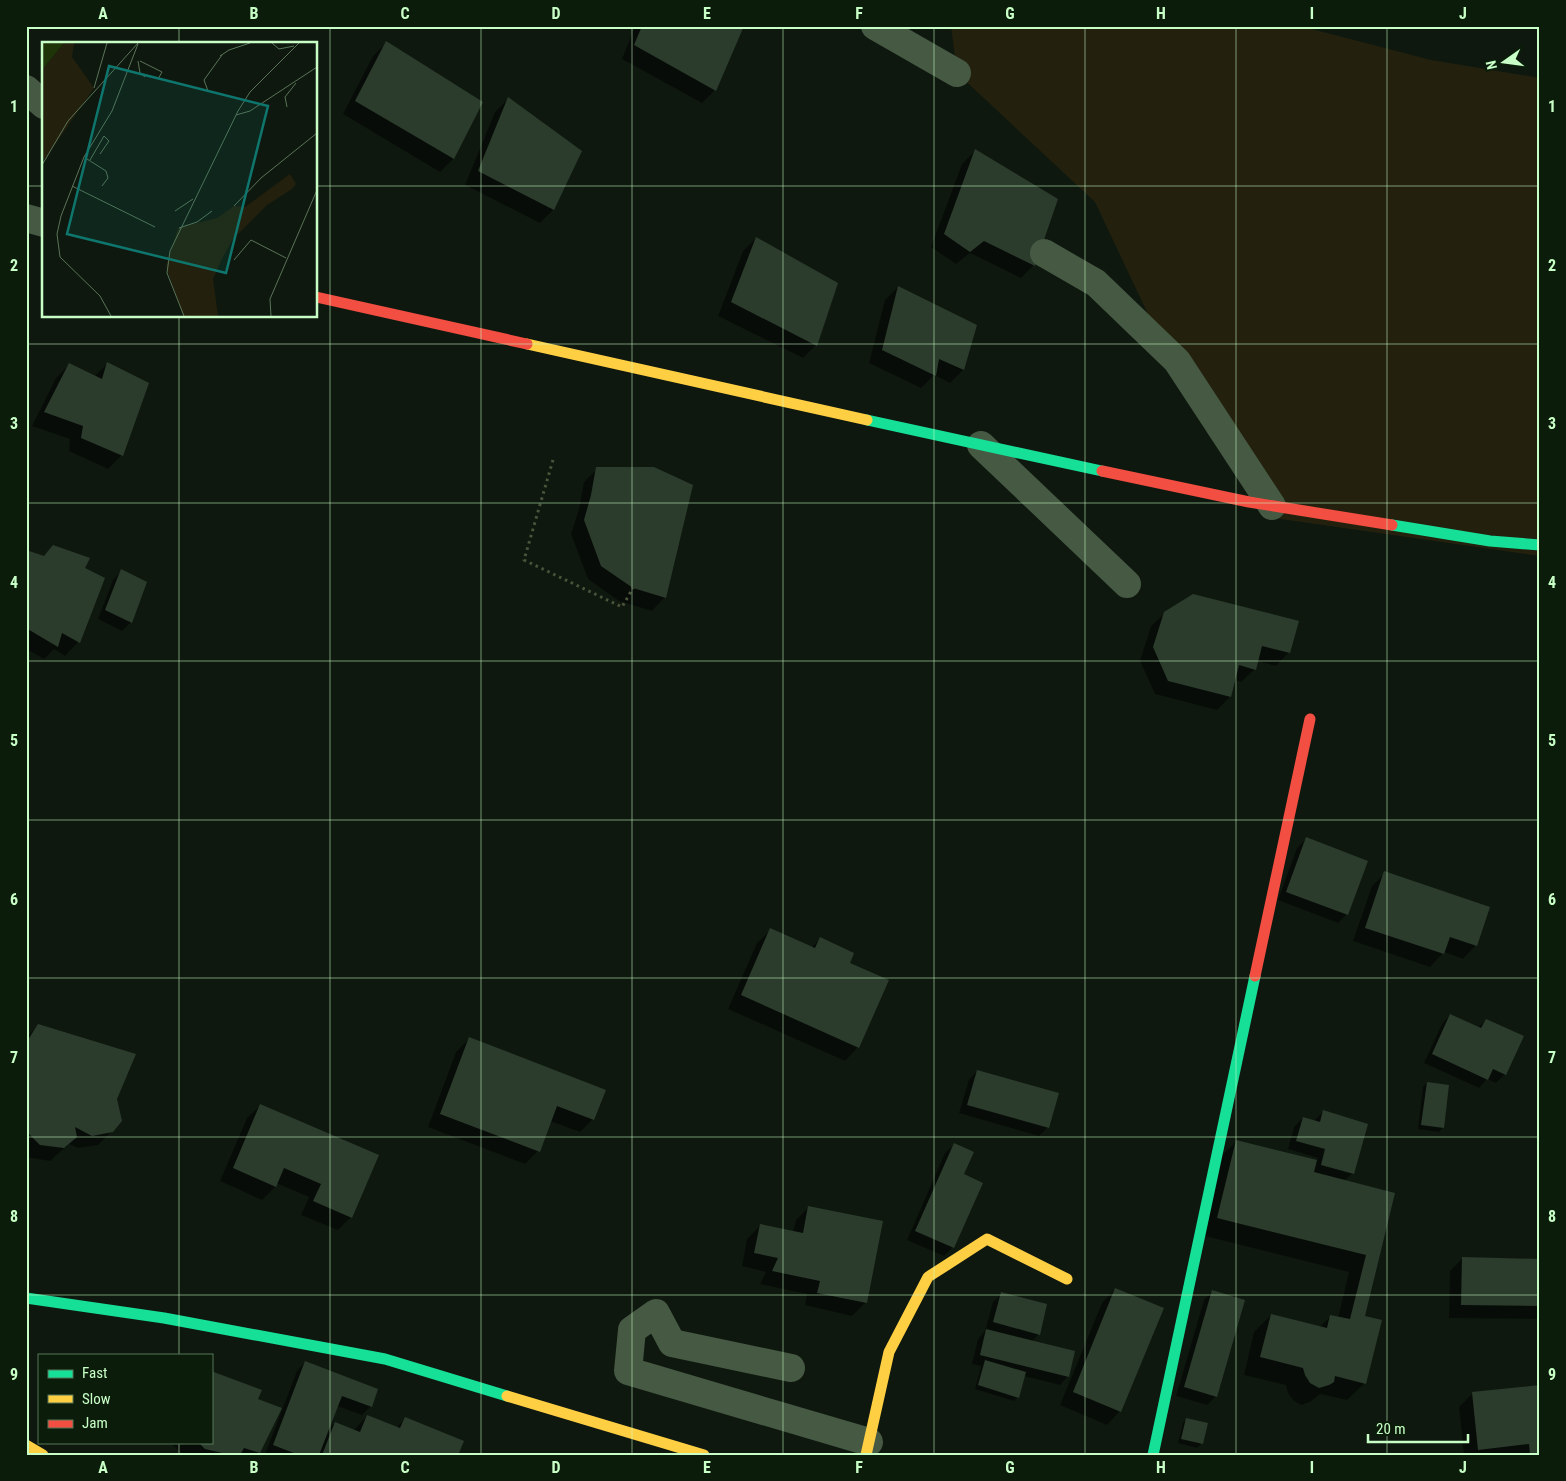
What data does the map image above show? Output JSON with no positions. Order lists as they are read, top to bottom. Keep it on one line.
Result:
{"legend":["Fast","Slow","Jam"],"scale_bar":"20 m","north":"left","grid":{"columns":["A","B","C","D","E","F","G","H","I","J"],"rows":["1","2","3","4","5","6","7","8","9"]}}
